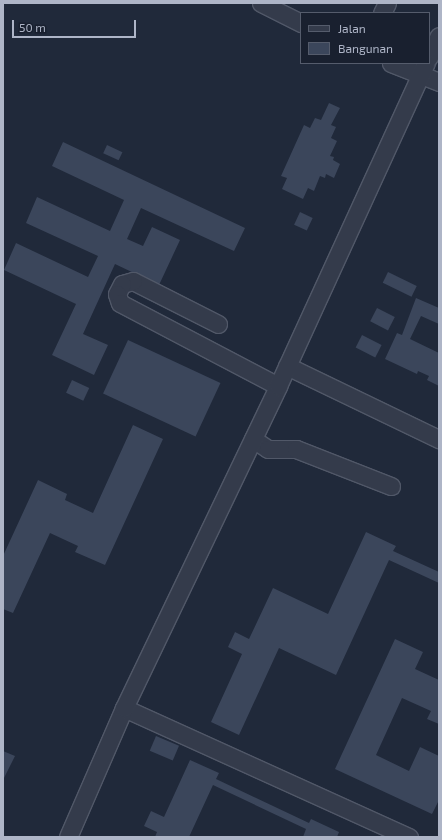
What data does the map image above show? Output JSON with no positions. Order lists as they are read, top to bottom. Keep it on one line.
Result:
{"legend":["Jalan","Bangunan"],"scale_bar":"50 m"}
